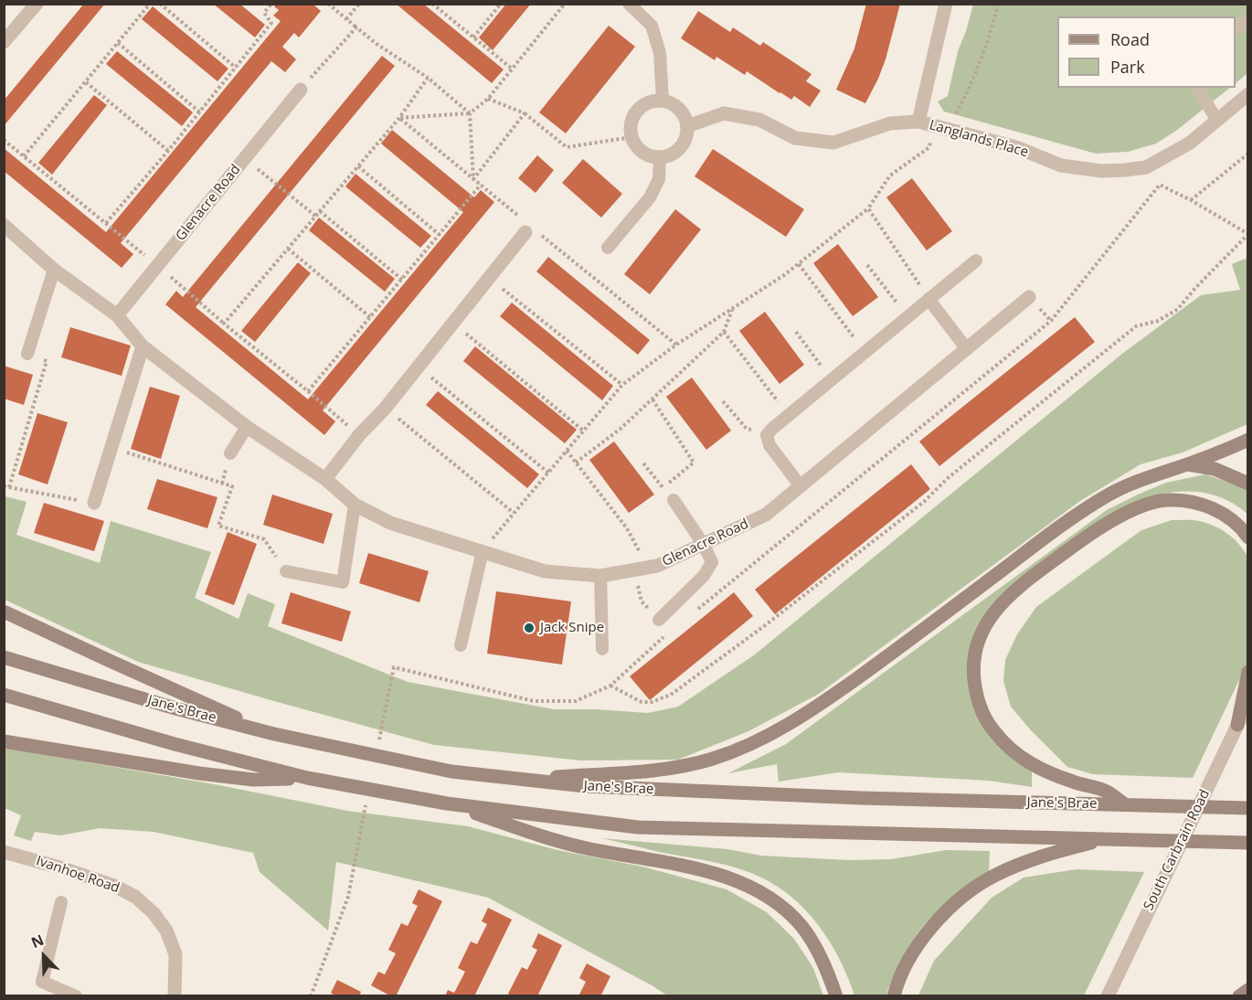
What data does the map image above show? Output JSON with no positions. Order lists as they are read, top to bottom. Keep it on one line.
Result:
{"streets":{"main road":["Jane's Brae"],"street":["Langlands Place","Glenacre Road","South Carbrain Road","Ivanhoe Road"]},"places":["Jack Snipe"],"legend":["Road","Park"],"north":"top left"}
